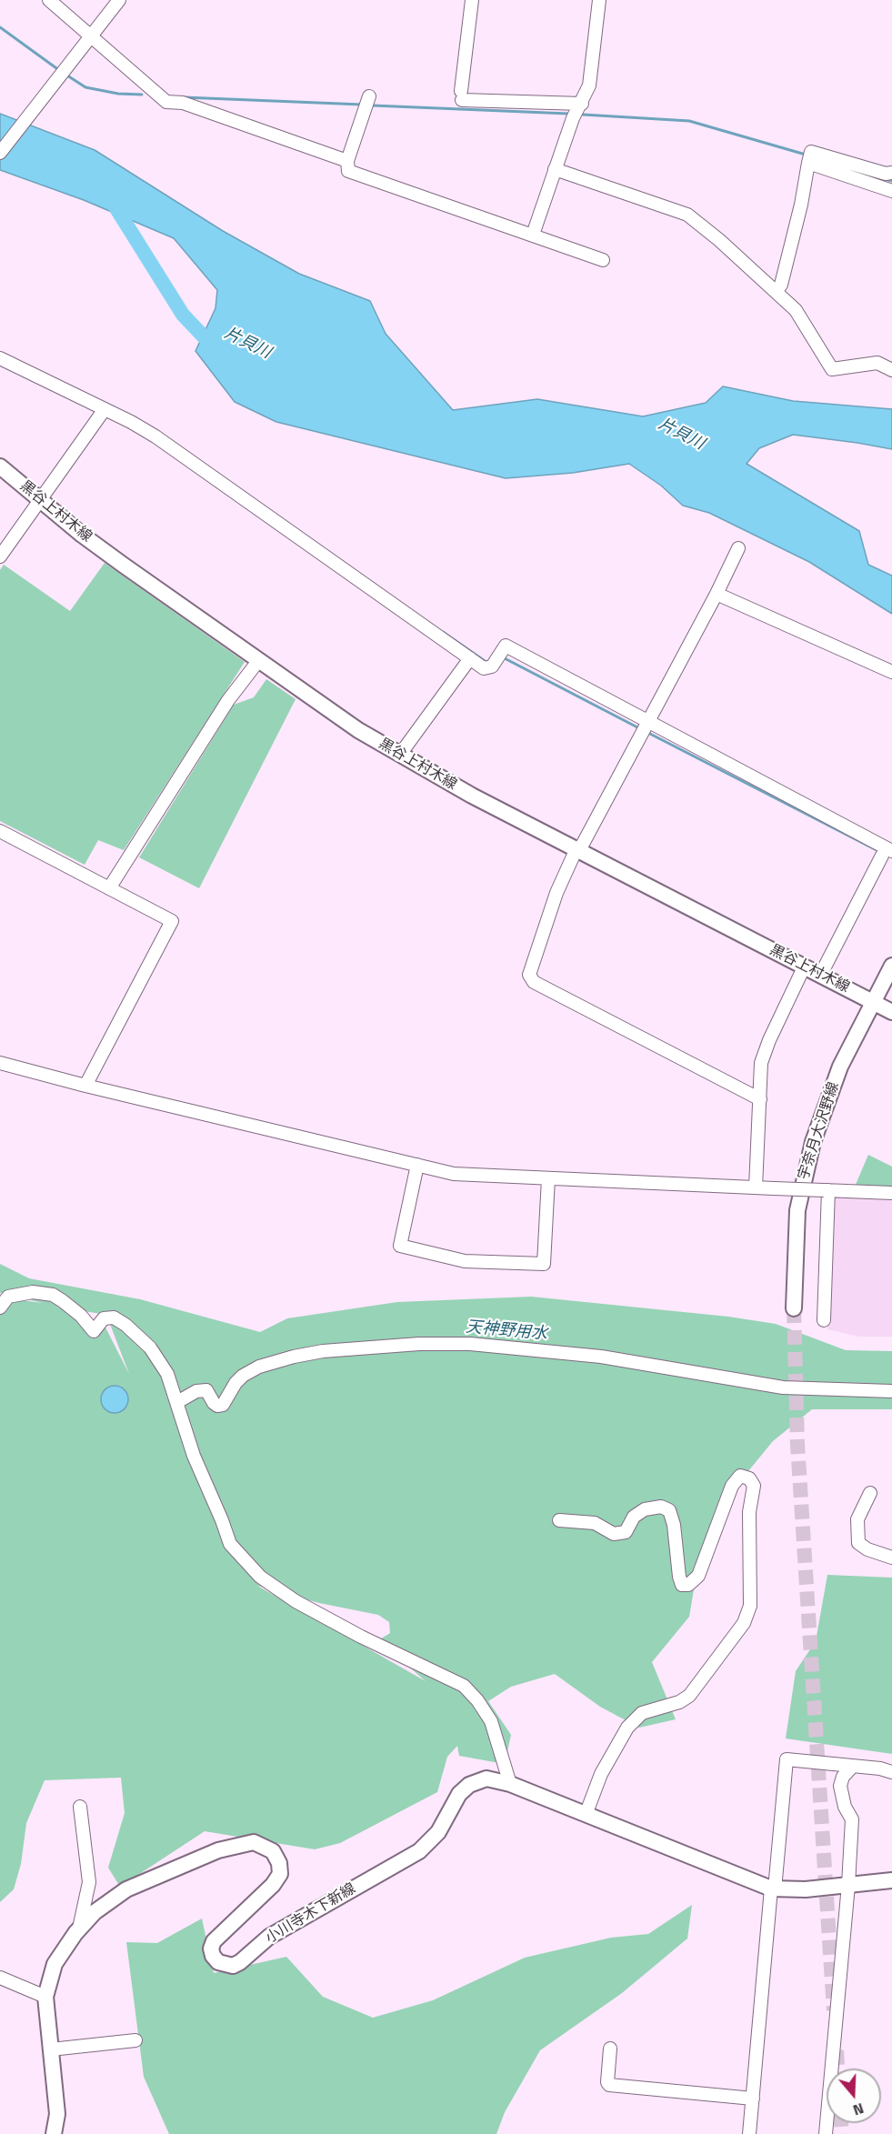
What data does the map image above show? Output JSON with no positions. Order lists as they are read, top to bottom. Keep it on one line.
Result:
{"streets":{"main road":["黒谷上村木線","宇奈月大沢野線","小川寺木下新線"]},"crossings":[["黒谷上村木線","宇奈月大沢野線"]],"water":["片貝川","天神野用水"],"north":"bottom"}
